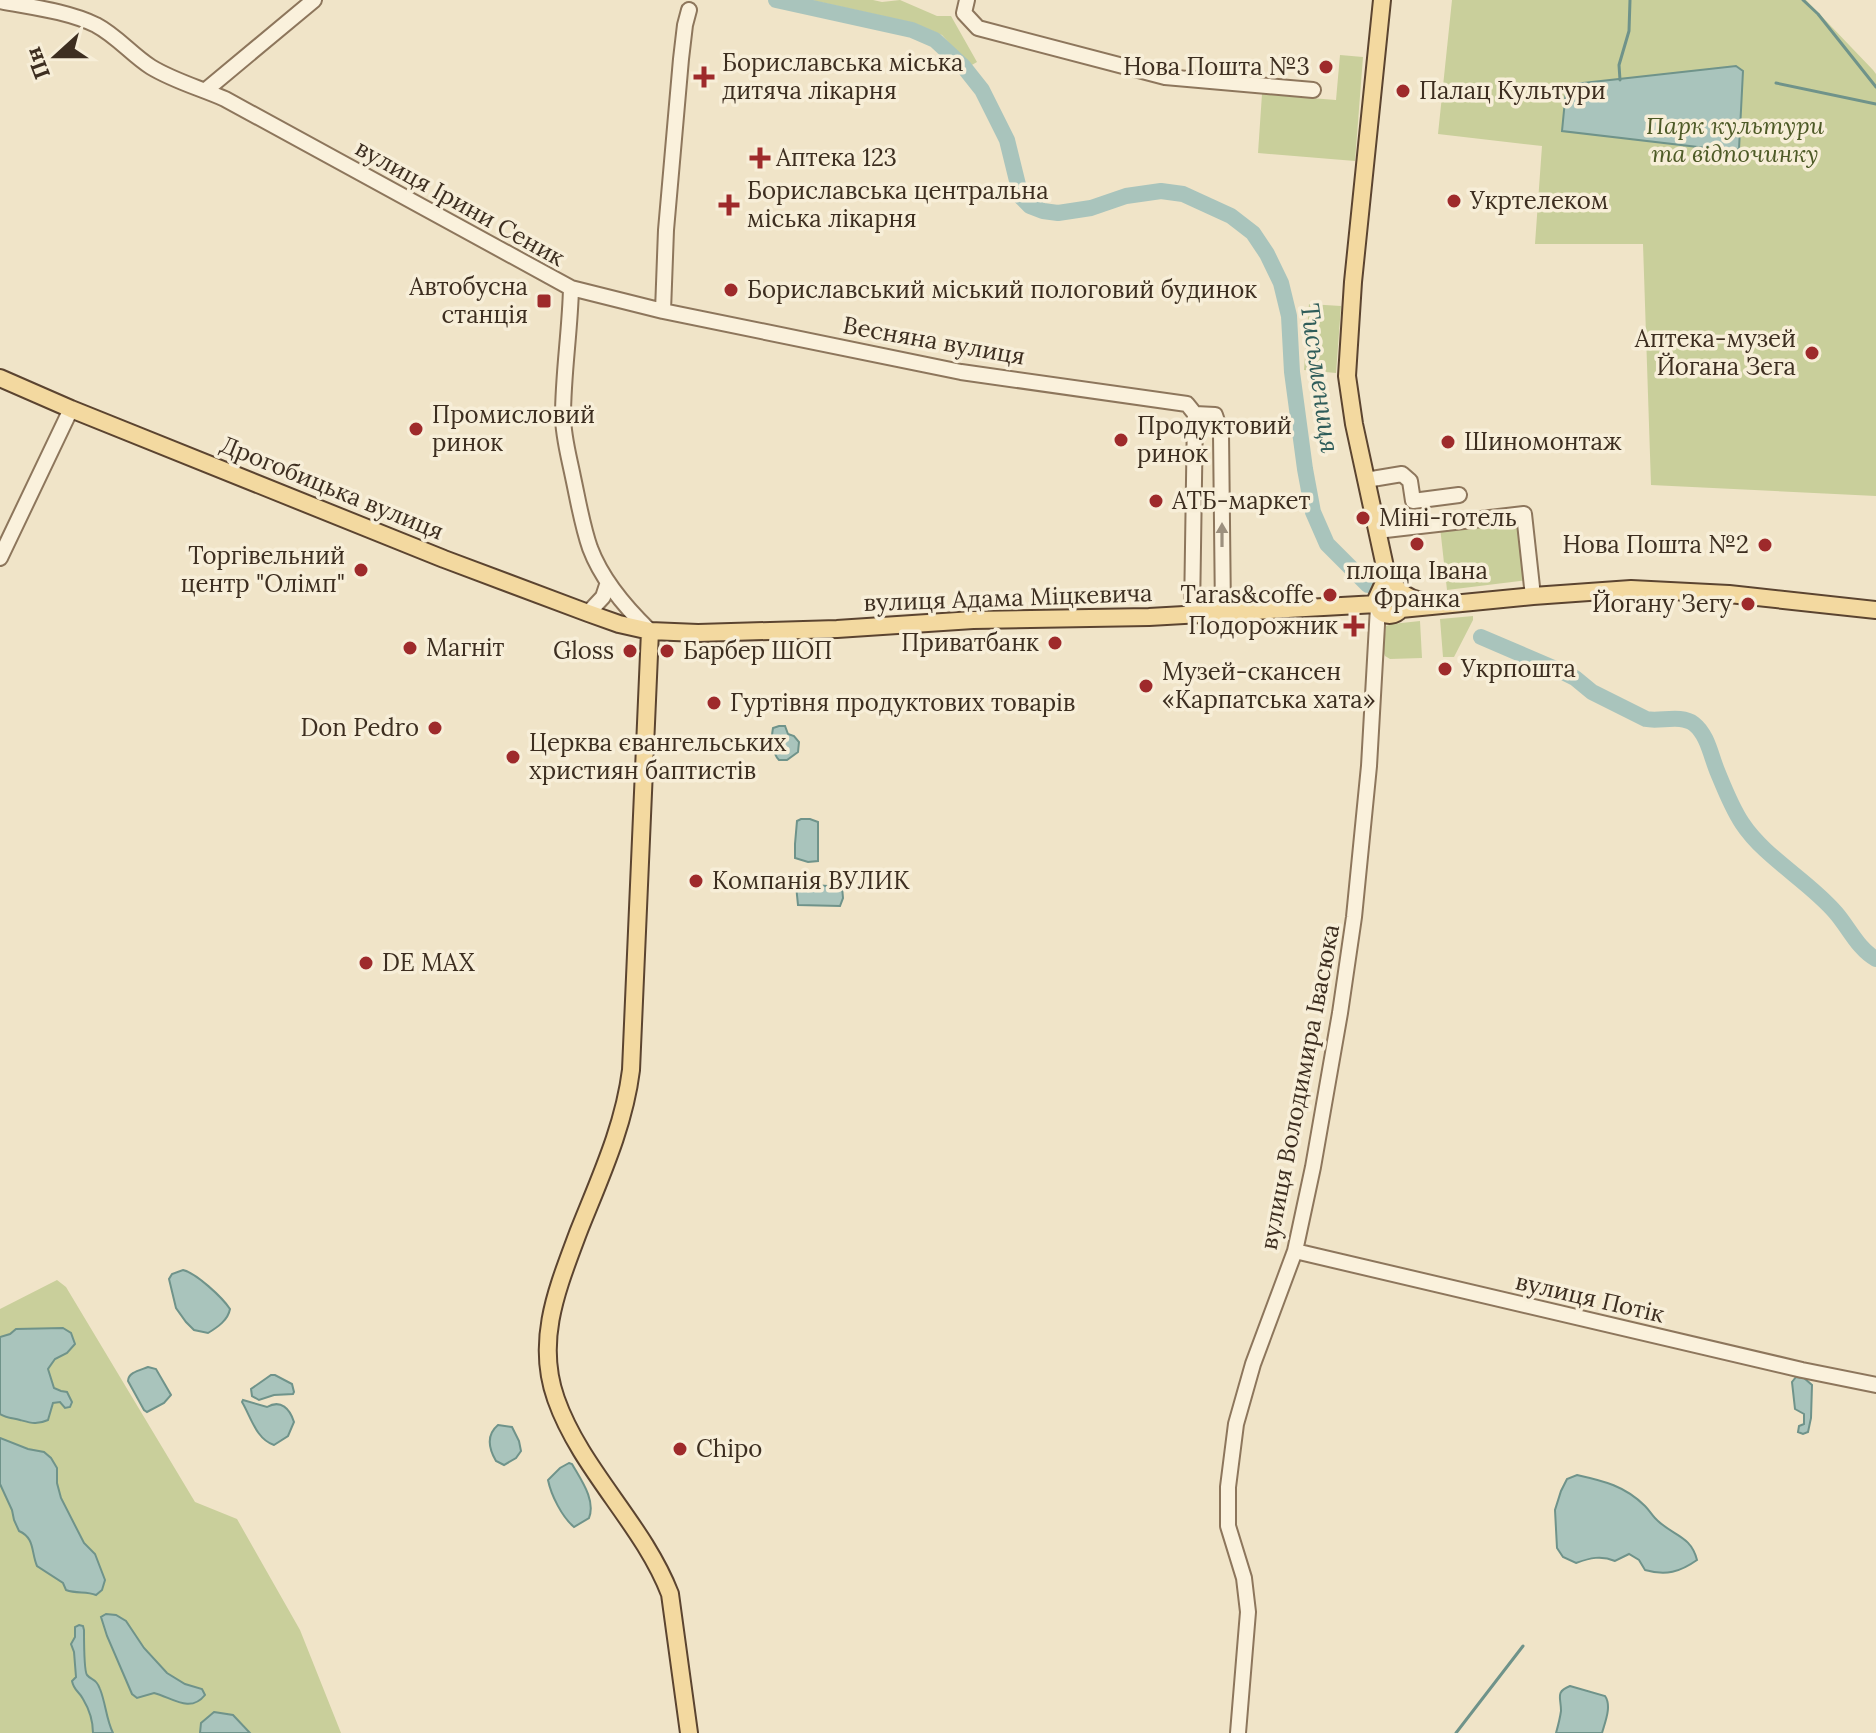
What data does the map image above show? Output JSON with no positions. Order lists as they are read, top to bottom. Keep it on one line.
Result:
{"streets":{"main road":["Дрогобицька вулиця","вулиця Адама Міцкевича"],"street":["вулиця Ірини Сеник","Весняна вулиця","вулиця Володимира Івасюка","вулиця Потік"]},"crossings":[["вулиця Ірини Сеник","Весняна вулиця"],["вулиця Ірини Сеник","Дрогобицька вулиця"],["вулиця Ірини Сеник","вулиця Адама Міцкевича"],["Весняна вулиця","вулиця Адама Міцкевича"],["Дрогобицька вулиця","вулиця Адама Міцкевича"],["вулиця Адама Міцкевича","вулиця Володимира Івасюка"],["вулиця Володимира Івасюка","вулиця Потік"]],"water":["Тисьмениця"],"parks":["Парк культури та відпочинку"],"places":{"other":["Нова Пошта №3","Палац Культури","Укртелеком","Бориславський міський пологовий будинок","Аптека-музей Йогана Зега","Промисловий ринок","Продуктовий ринок","Шиномонтаж","АТБ-маркет","Міні-готель","площа Івана Франка","Нова Пошта №2","Торгівельний центр \"Олімп\"","Taras&coffe","Йогану Зегу","Приватбанк","Магніт","Gloss","Барбер ШОП","Укрпошта","Музей-скансен «Карпатська хата»","Гуртівня продуктових товарів","Don Pedro","Церква євангельських християн баптистів","Компанія ВУЛИК","DE MAX","Chipo"],"health":["Бориславська міська дитяча лікарня","Аптека 123","Бориславська центральна міська лікарня","Подорожник"],"transit":["Автобусна станція"]},"north":"left"}
